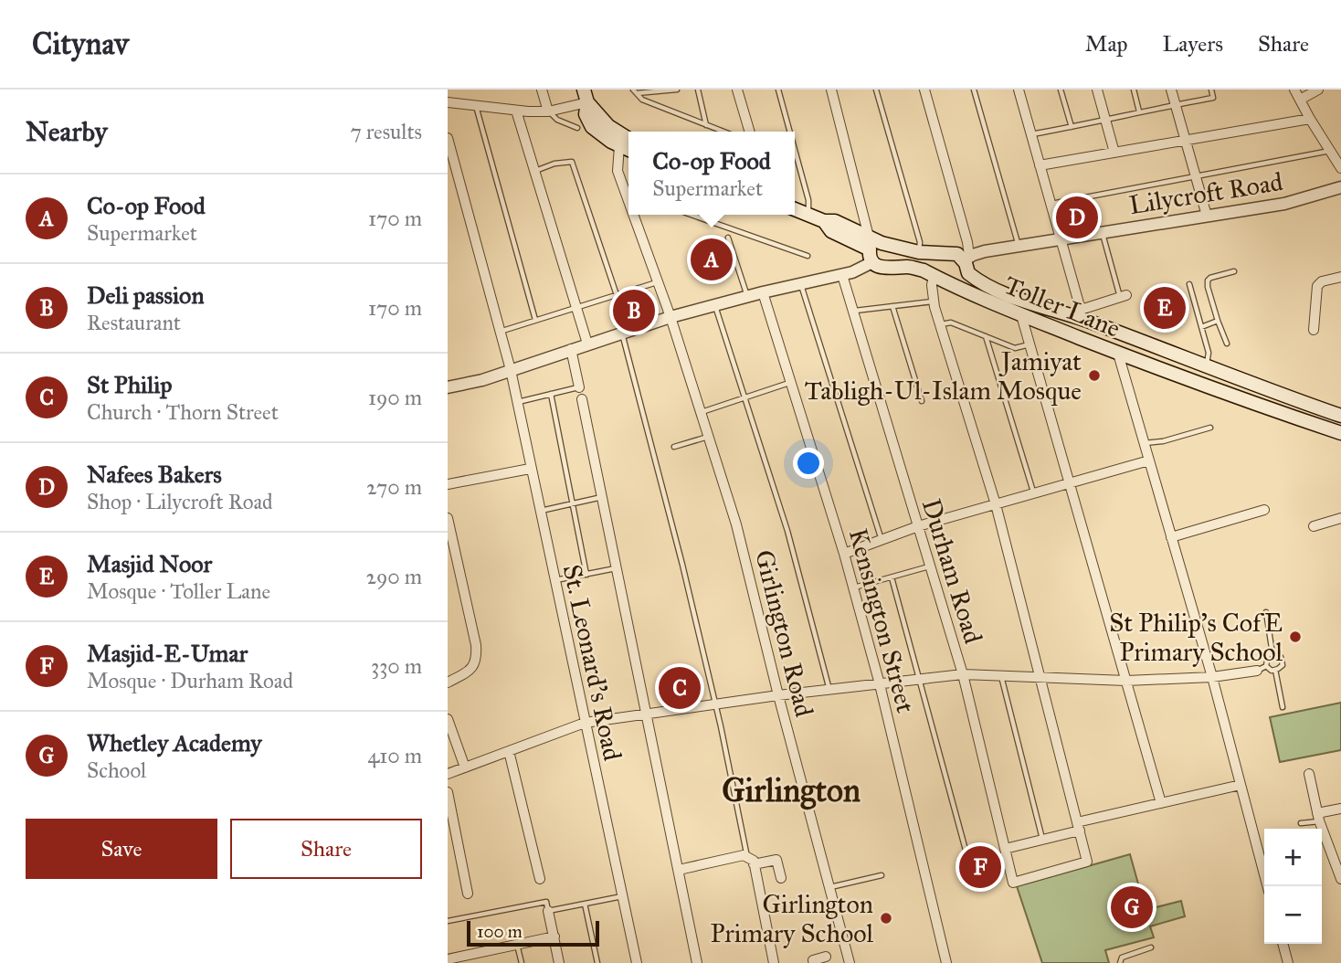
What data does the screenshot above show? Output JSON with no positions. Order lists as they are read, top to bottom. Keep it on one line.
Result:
{"streets":{"main road":["Toller Lane"],"street":["Lilycroft Road","Durham Road","Kensington Street","Girlington Road","St. Leonard's Road"]},"crossings":[["Lilycroft Road","Toller Lane"]],"districts":["Girlington"],"places":["Jamiyat Tabligh-Ul-Islam Mosque","St Philip's CofE Primary School","Girlington Primary School"],"scale_bar":"100 m","page":{"header":"Citynav","nav":["Map","Layers","Share"],"heading":["Nearby","7 results"],"popup":["Co-op Food","Supermarket"],"list":[{"mark":"A","name":"Co-op Food","note":"Supermarket","value":"170 m"},{"mark":"B","name":"Deli passion","note":"Restaurant","value":"170 m"},{"mark":"C","name":"St Philip","note":"Church · Thorn Street","value":"190 m"},{"mark":"D","name":"Nafees Bakers","note":"Shop · Lilycroft Road","value":"270 m"},{"mark":"E","name":"Masjid Noor","note":"Mosque · Toller Lane","value":"290 m"},{"mark":"F","name":"Masjid-E-Umar","note":"Mosque · Durham Road","value":"330 m"},{"mark":"G","name":"Whetley Academy","note":"School","value":"410 m"}],"pins":["D","A","E","B","C","F","G"],"buttons":["Save","Share"],"map_buttons":["+","−"],"scale":"100 m"}}
